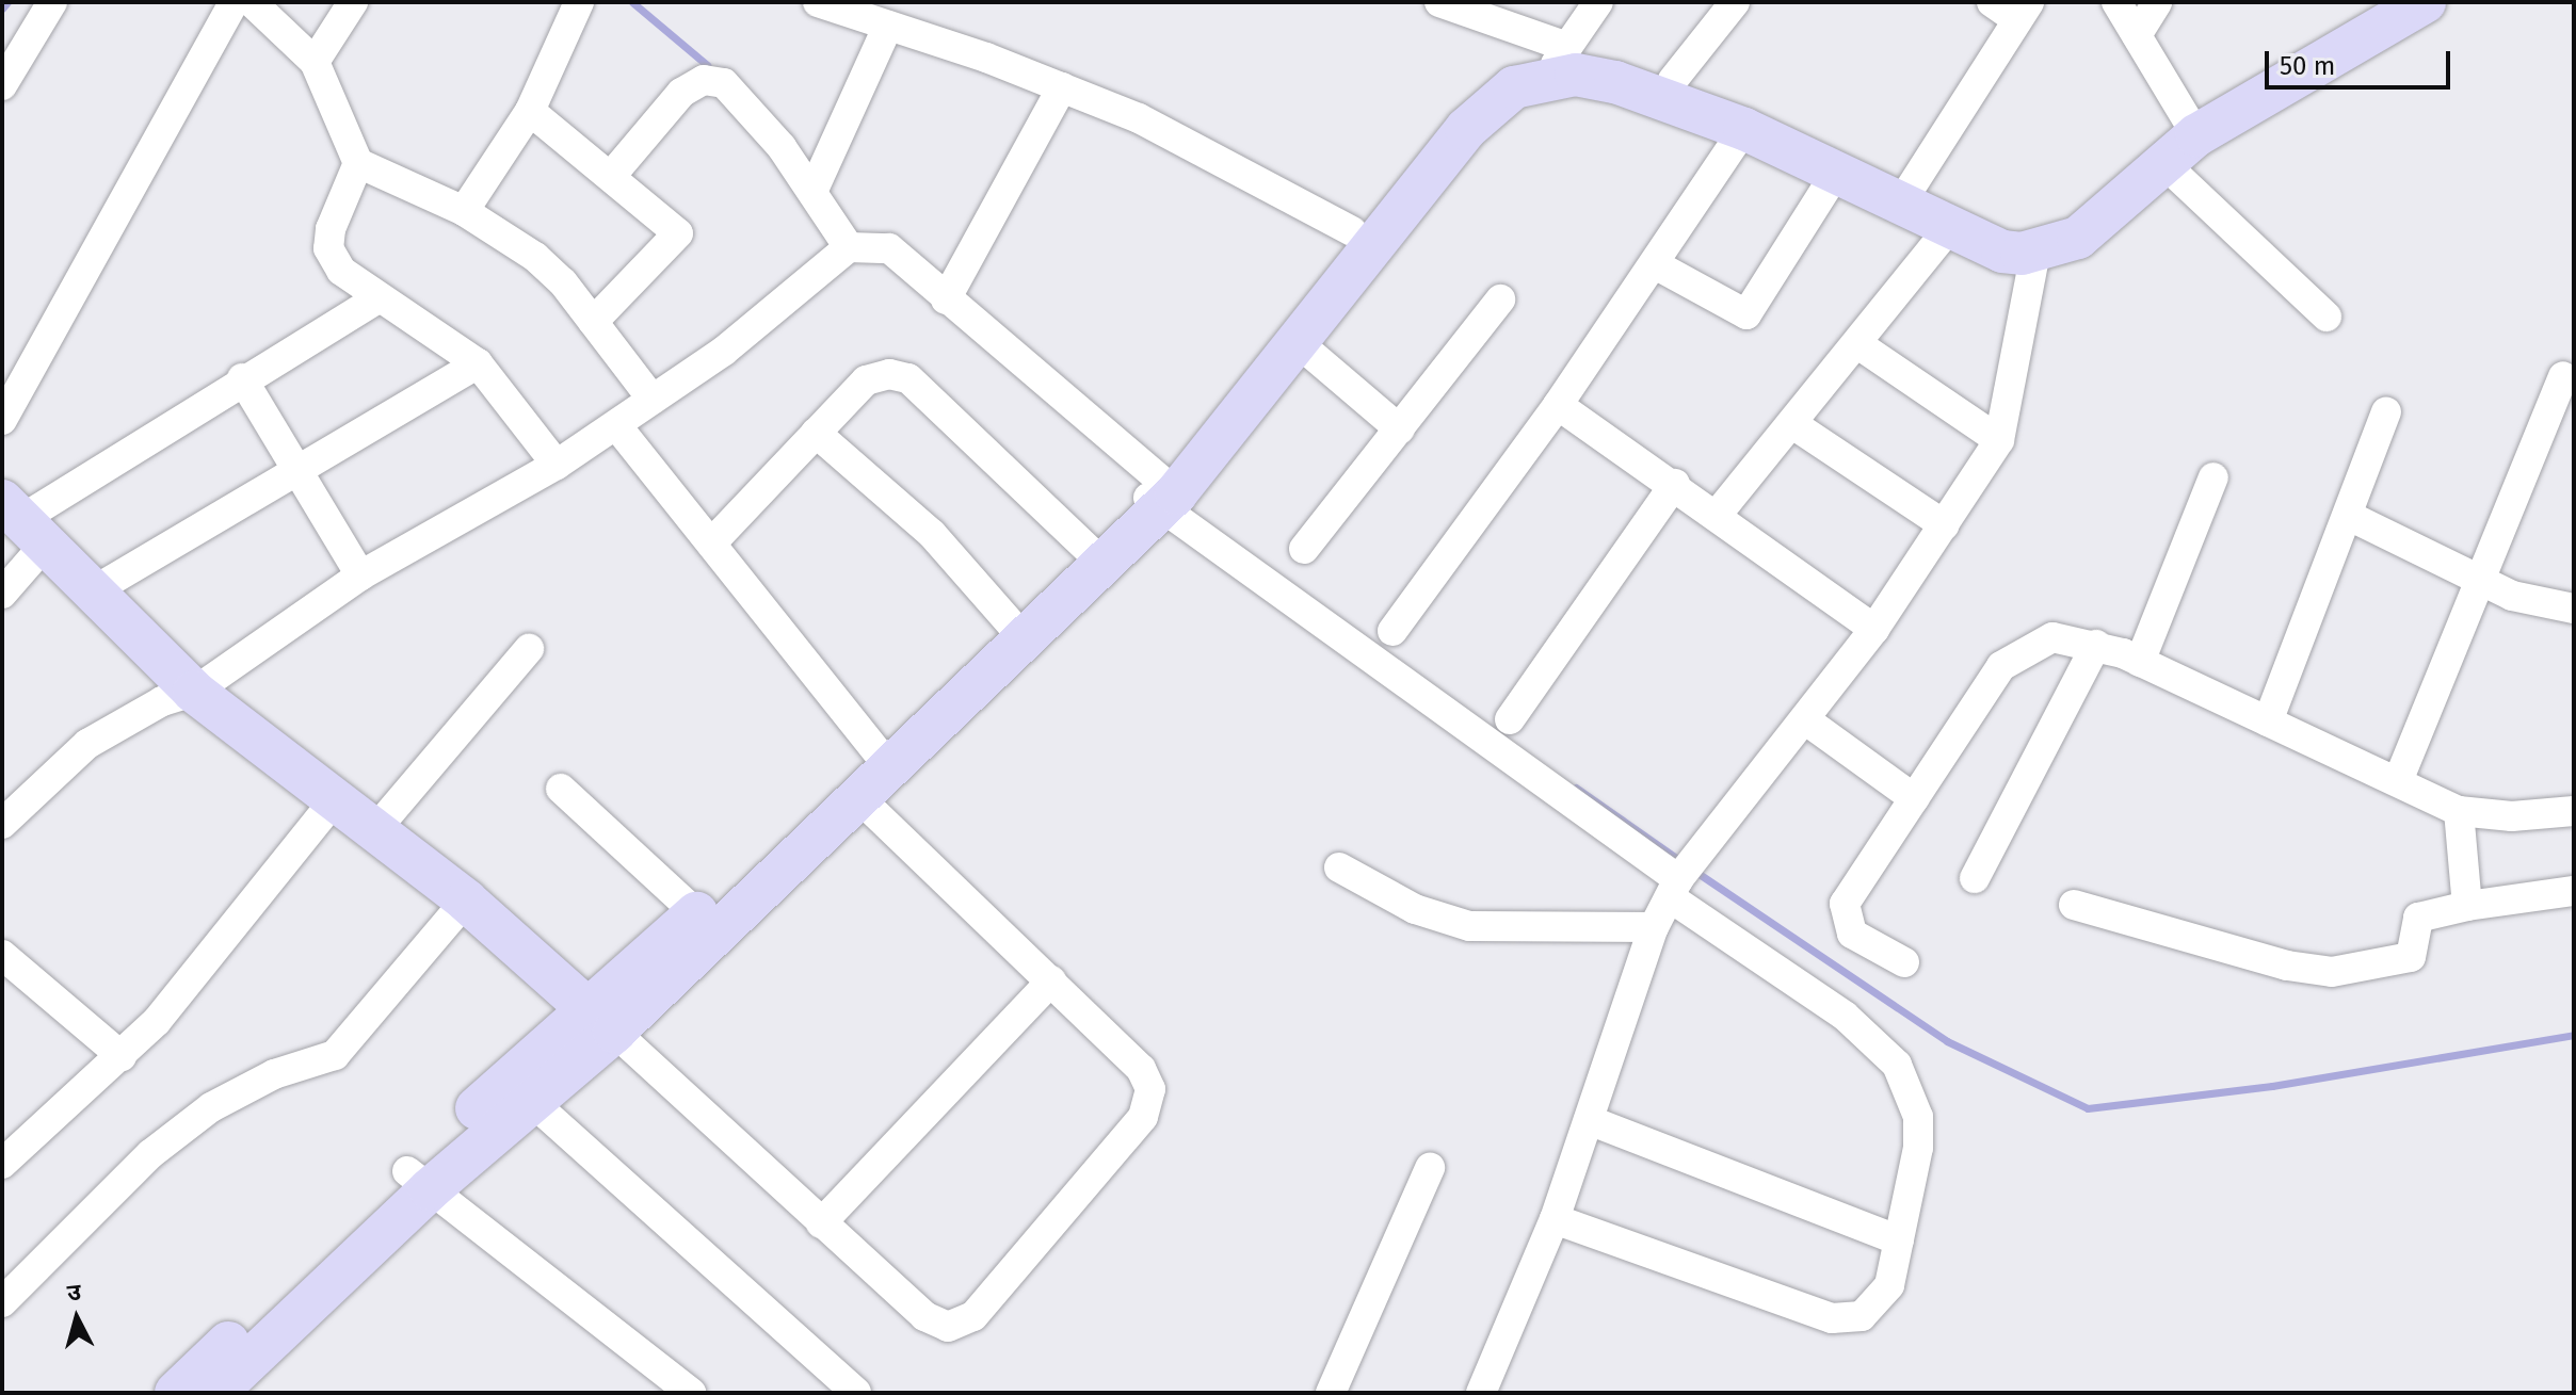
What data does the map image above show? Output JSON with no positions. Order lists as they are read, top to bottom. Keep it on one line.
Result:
{"scale_bar":"50 m","north":"top"}
